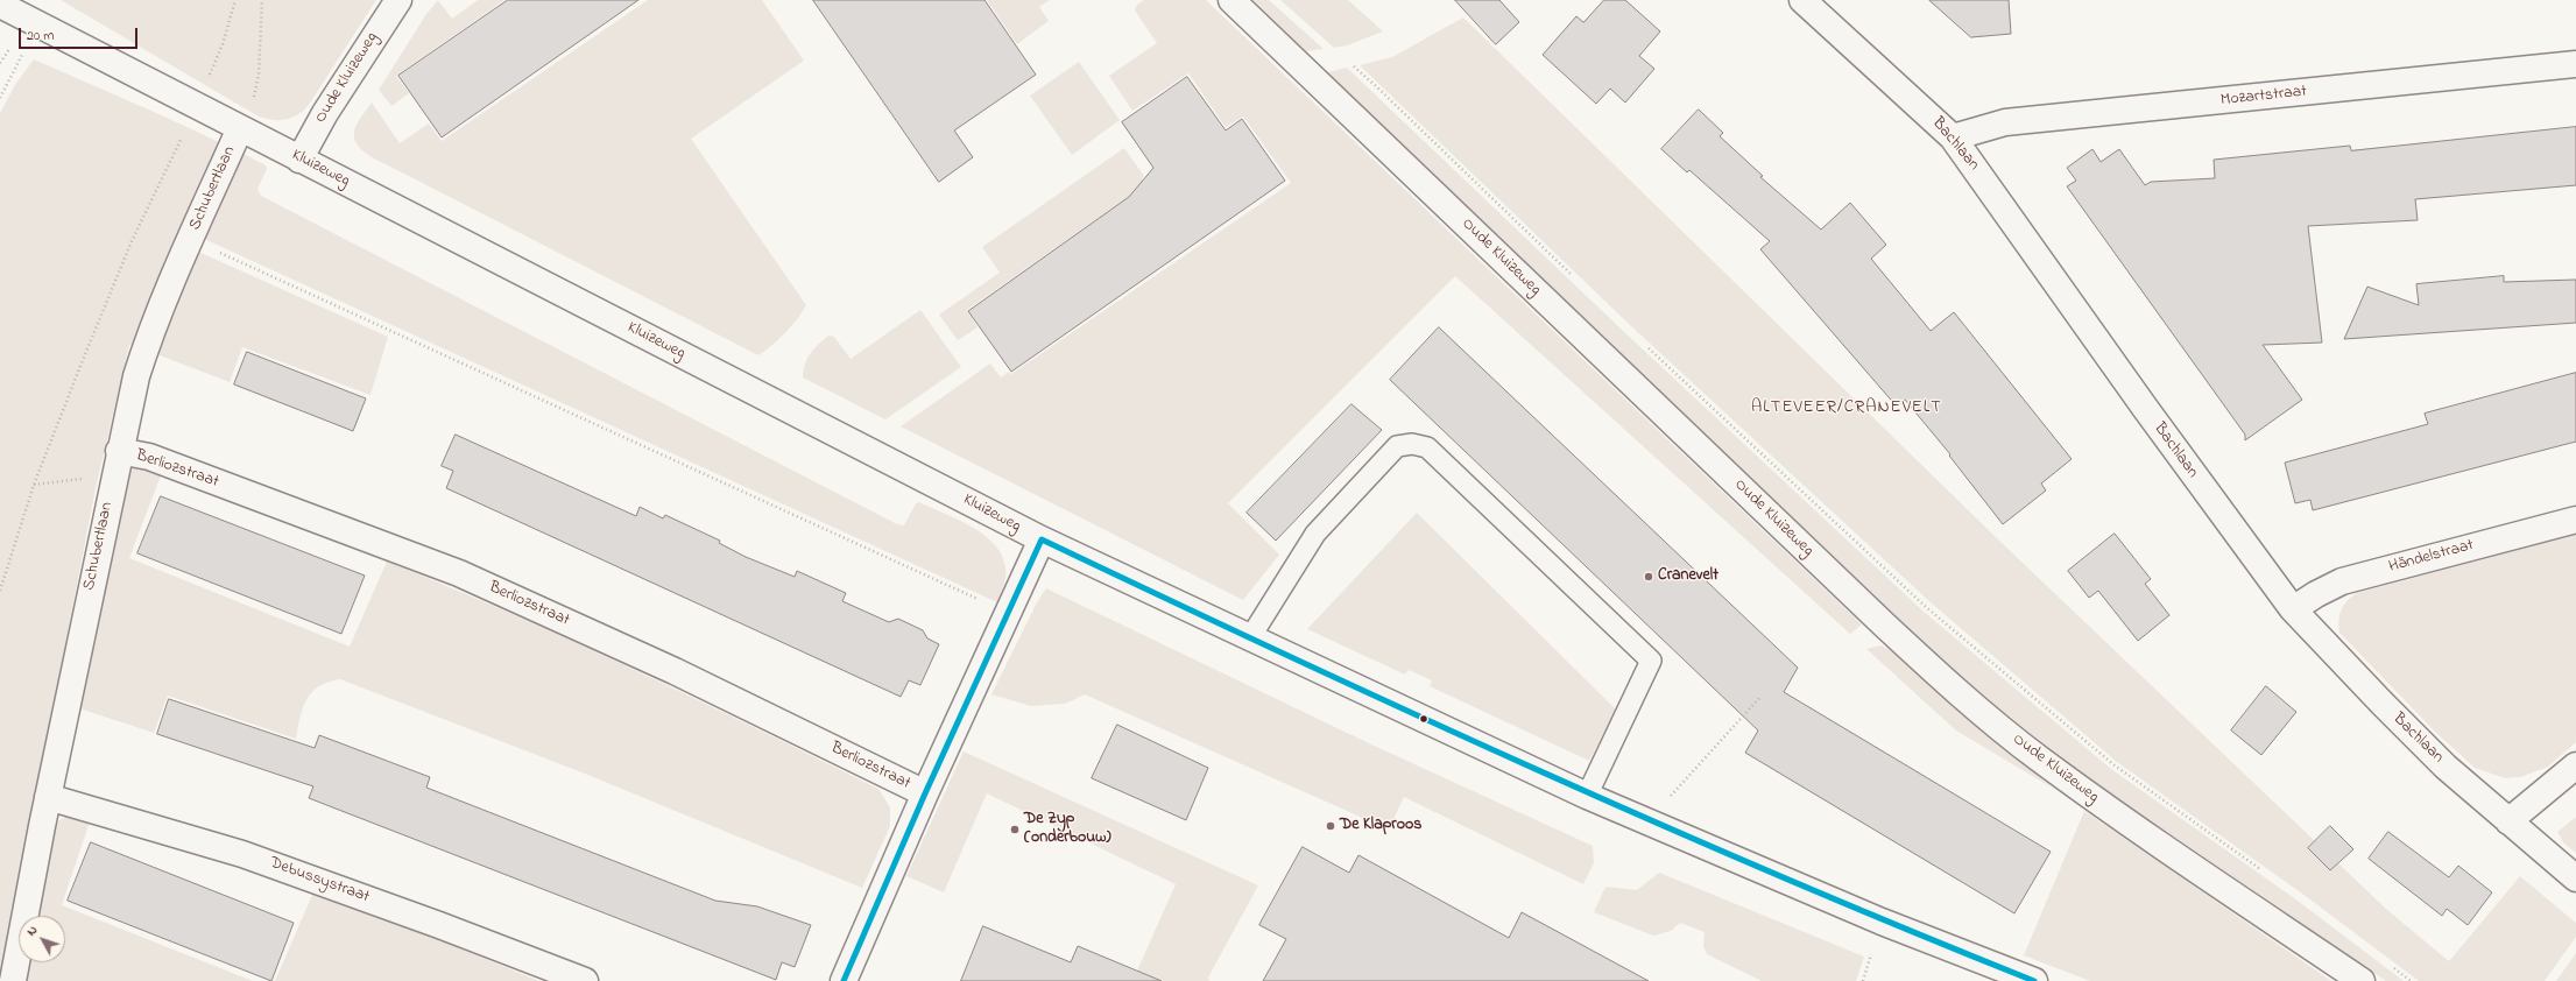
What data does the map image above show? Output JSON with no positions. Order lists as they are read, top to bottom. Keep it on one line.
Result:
{"streets":{"street":["Oude Kluizeweg","Mozartstraat","Bachlaan","Kluizeweg","Schubertlaan","Berliozstraat","Händelstraat","Debussystraat"]},"crossings":[["Oude Kluizeweg","Kluizeweg"],["Mozartstraat","Bachlaan"],["Bachlaan","Händelstraat"],["Kluizeweg","Schubertlaan"],["Schubertlaan","Berliozstraat"],["Schubertlaan","Debussystraat"]],"districts":["ALTEVEER/CRANEVELT"],"places":["Cranevelt","De Klaproos","De Zyp (onderbouw)"],"scale_bar":"20 m","north":"top left"}
